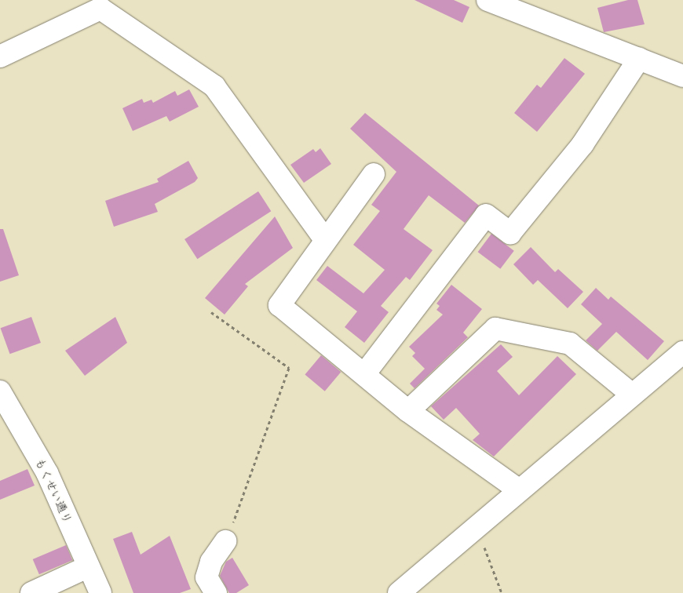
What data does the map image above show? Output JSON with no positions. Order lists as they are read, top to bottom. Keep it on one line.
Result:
{"streets":{"street":["もくせい通り"]}}
